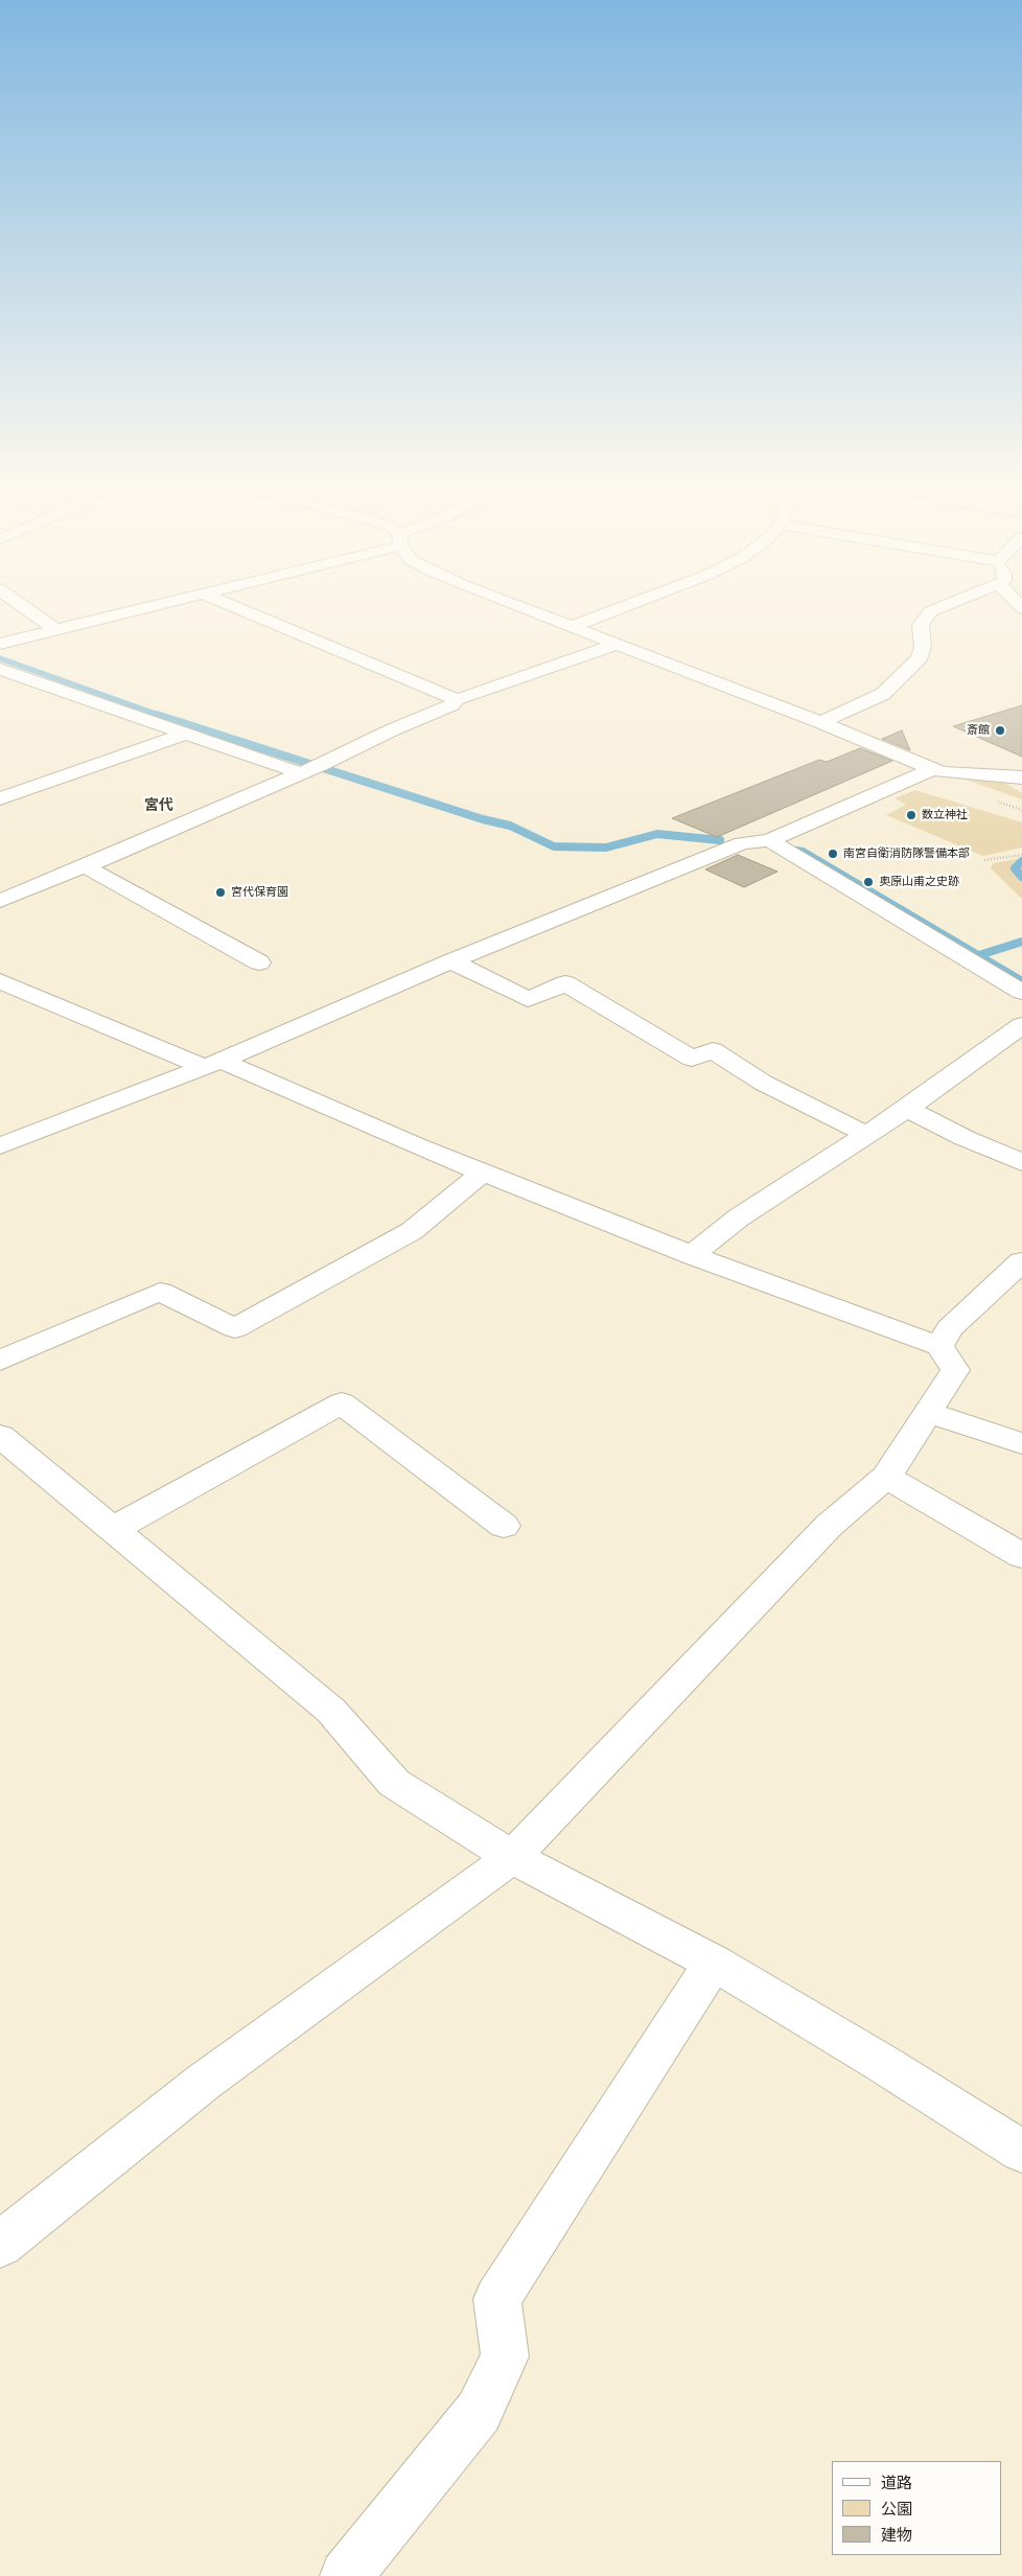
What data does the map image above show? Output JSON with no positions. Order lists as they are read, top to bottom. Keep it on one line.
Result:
{"districts":["宮代"],"places":["斎館","数立神社","南宮自衛消防隊警備本部","奥原山甫之史跡","宮代保育園"],"legend":["道路","公園","建物"]}
